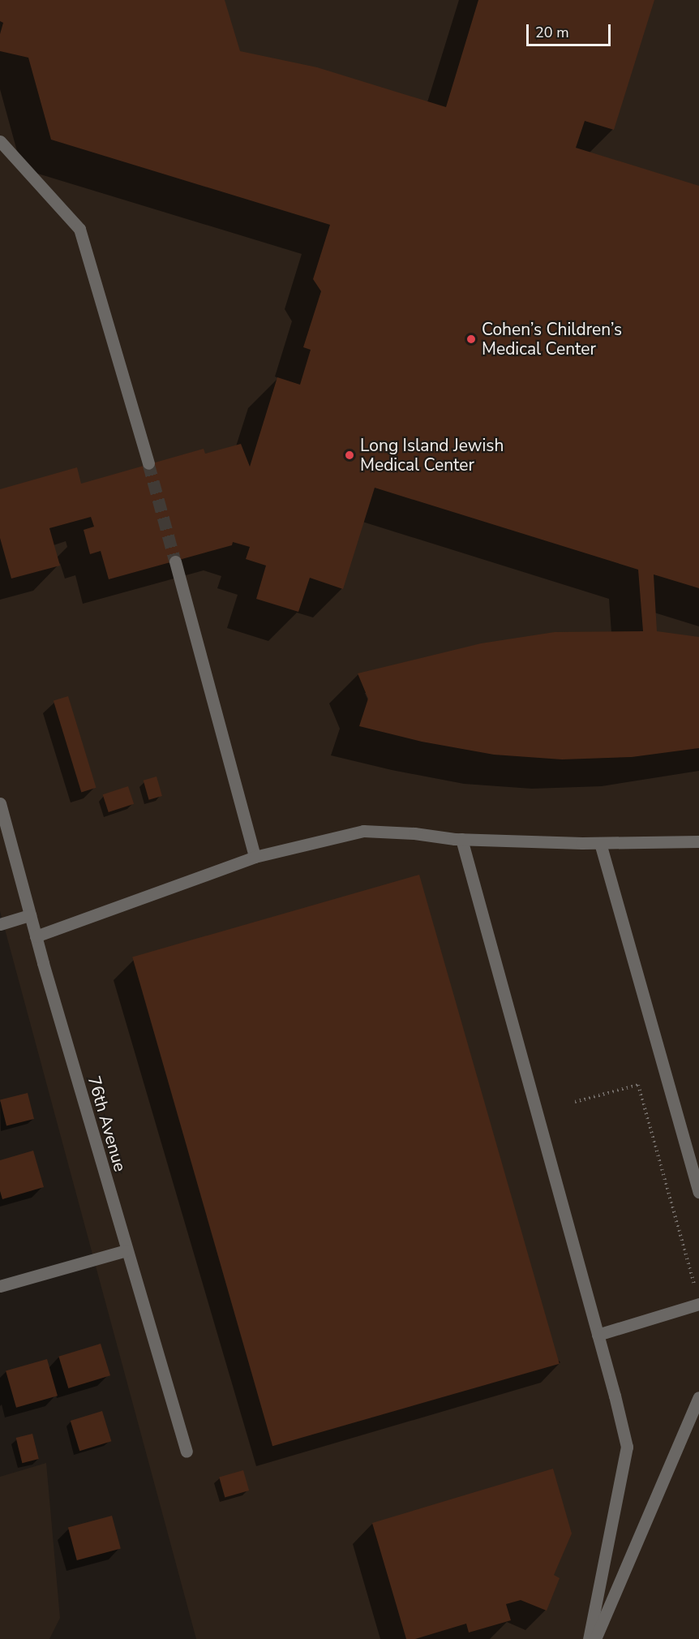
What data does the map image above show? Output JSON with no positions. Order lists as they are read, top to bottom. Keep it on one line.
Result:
{"streets":{"street":["76th Avenue"]},"places":["Cohen’s Children’s Medical Center","Long Island Jewish Medical Center"],"scale_bar":"20 m"}
